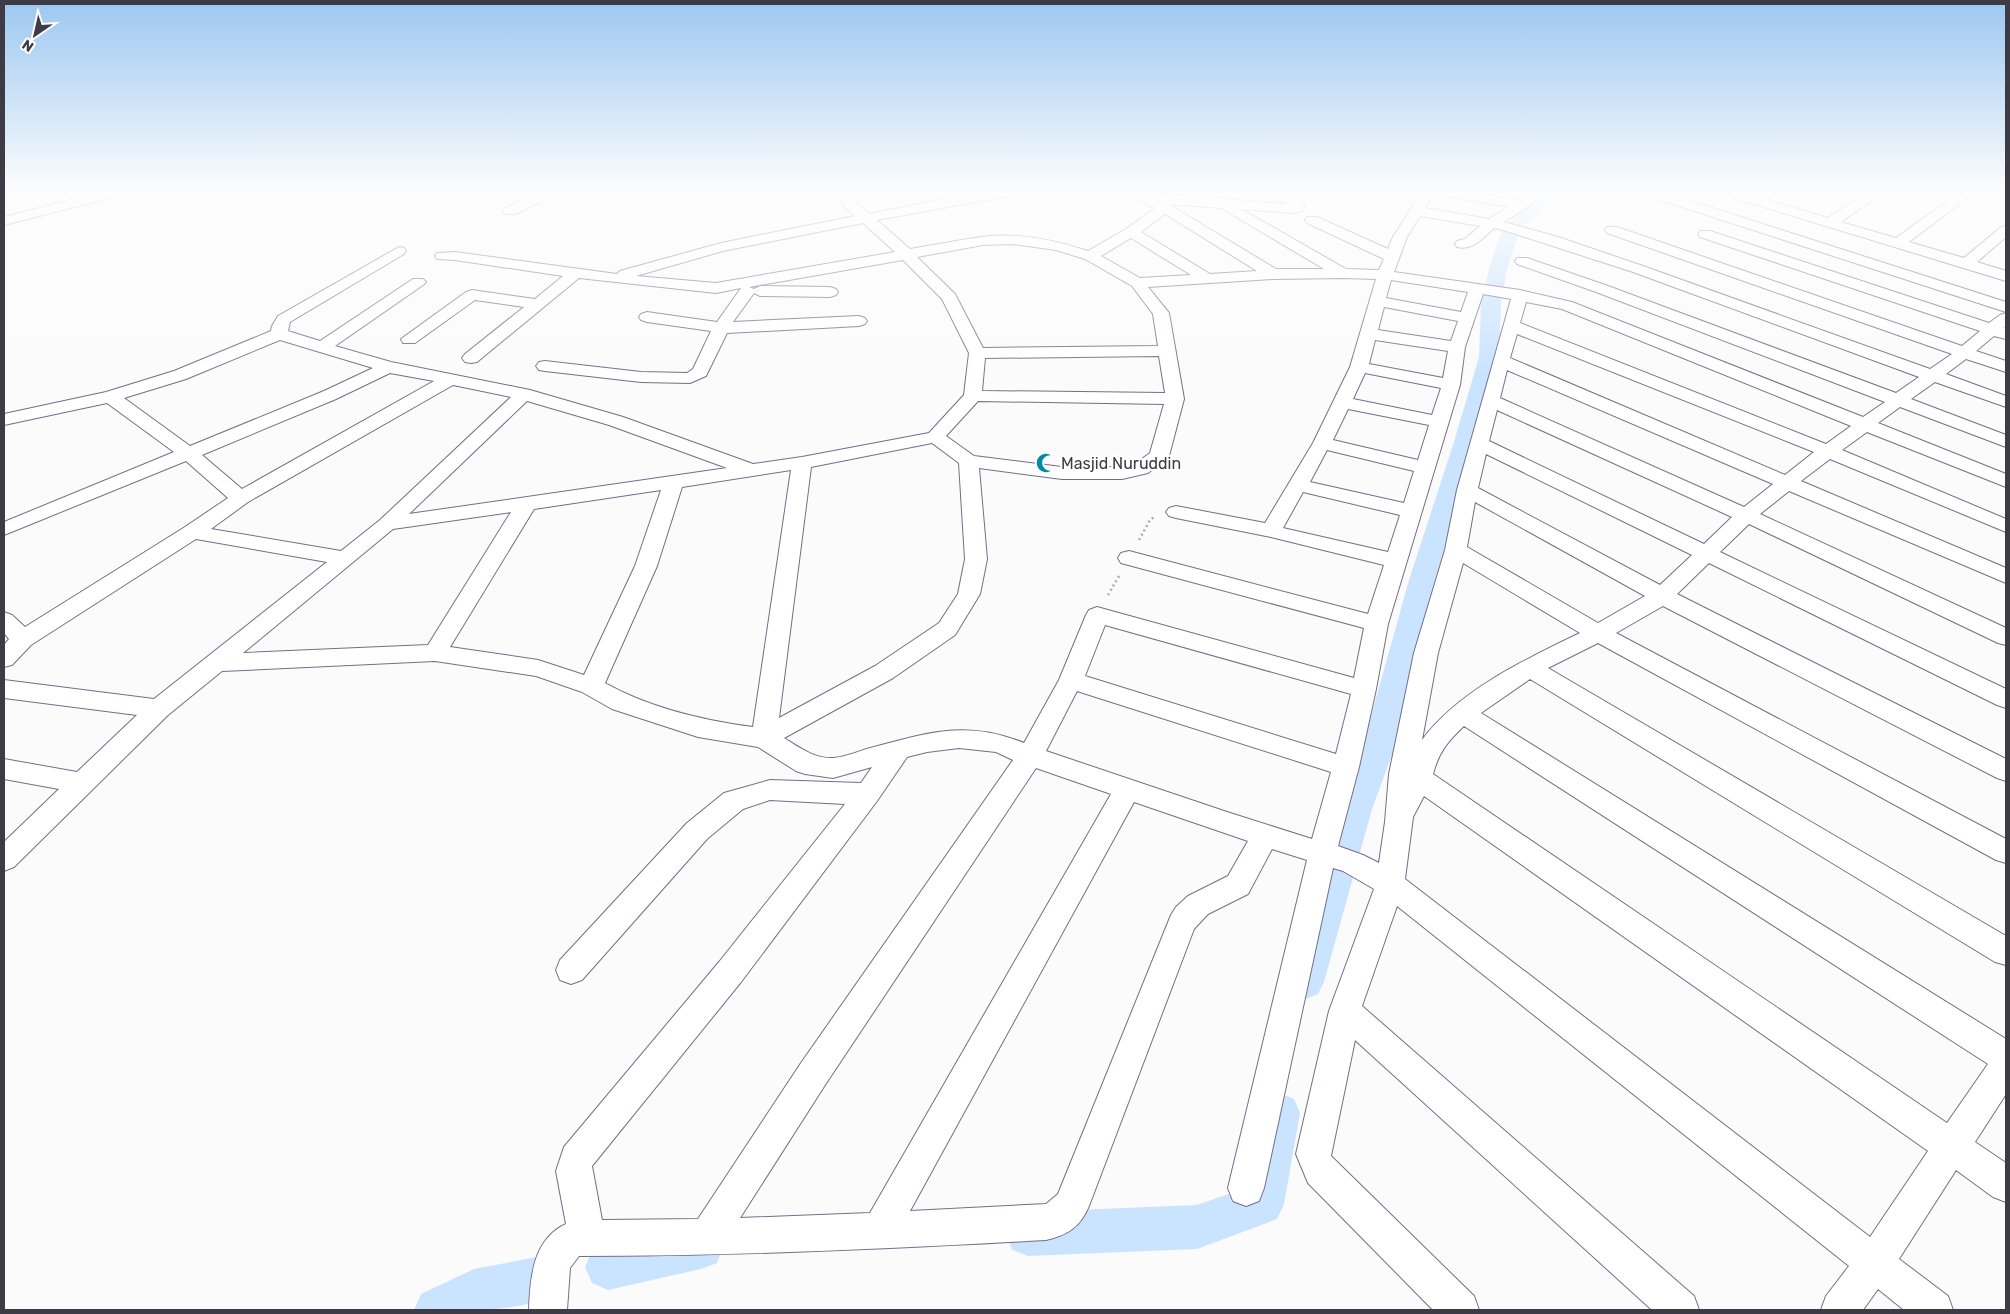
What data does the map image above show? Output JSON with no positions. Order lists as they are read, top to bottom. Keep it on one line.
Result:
{"places":{"mosque":["Masjid Nuruddin"]},"north":"bottom left"}
